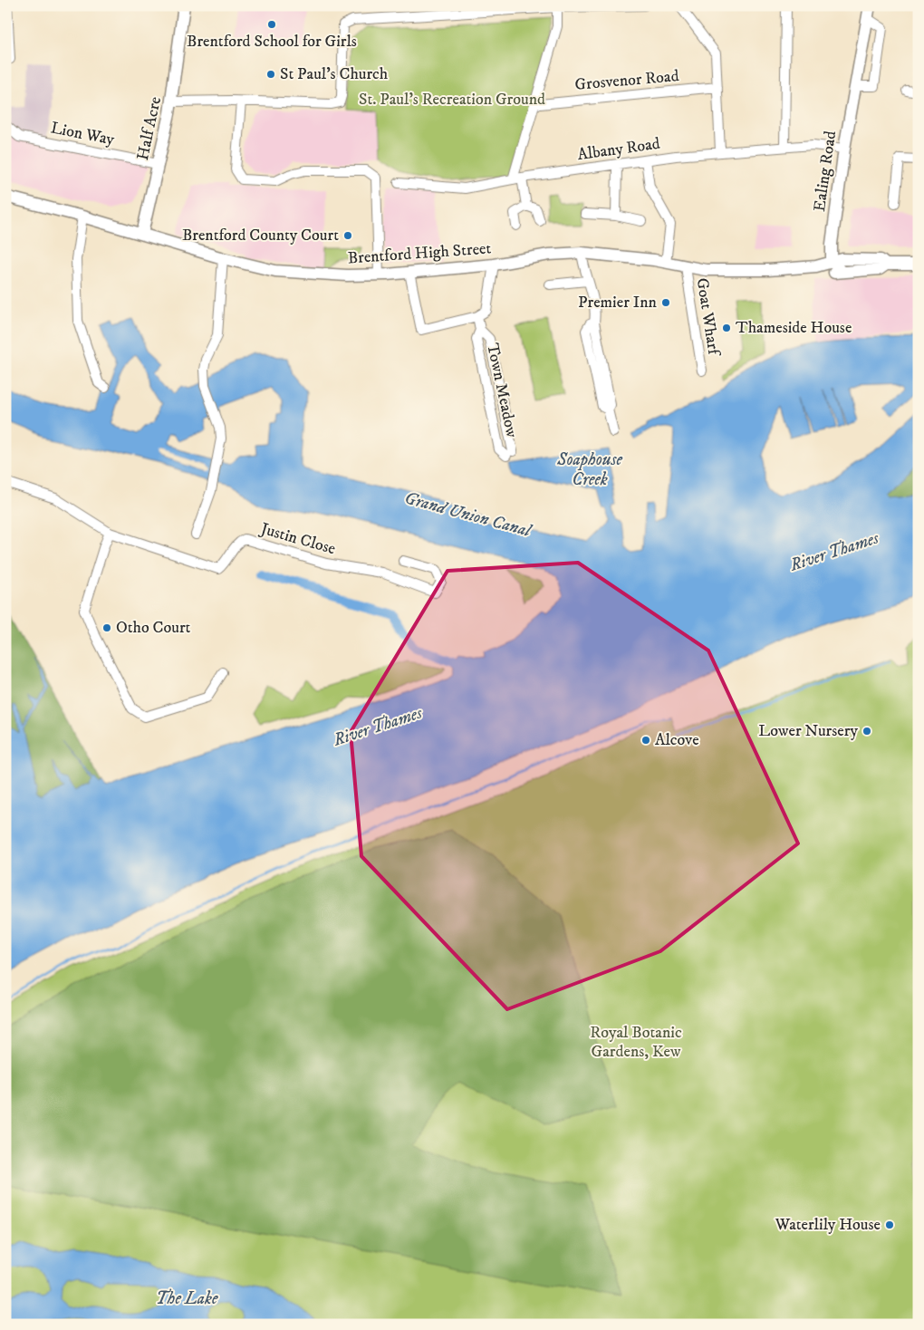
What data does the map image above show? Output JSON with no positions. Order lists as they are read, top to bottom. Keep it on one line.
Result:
{"streets":{"main road":["Half Acre","Ealing Road","Brentford High Street"],"street":["Grosvenor Road","Lion Way","Albany Road","Goat Wharf","Town Meadow","Justin Close"]},"crossings":[["Half Acre","Lion Way"],["Half Acre","Brentford High Street"],["Albany Road","Ealing Road"],["Ealing Road","Brentford High Street"],["Brentford High Street","Goat Wharf"]],"water":["Soaphouse Creek","Grand Union Canal","River Thames","The Lake"],"parks":["St. Paul's Recreation Ground","Royal Botanic Gardens, Kew"],"places":["Brentford School for Girls","St Paul's Church","Brentford County Court","Premier Inn","Thameside House","Otho Court","Lower Nursery","Alcove","Waterlily House"]}
